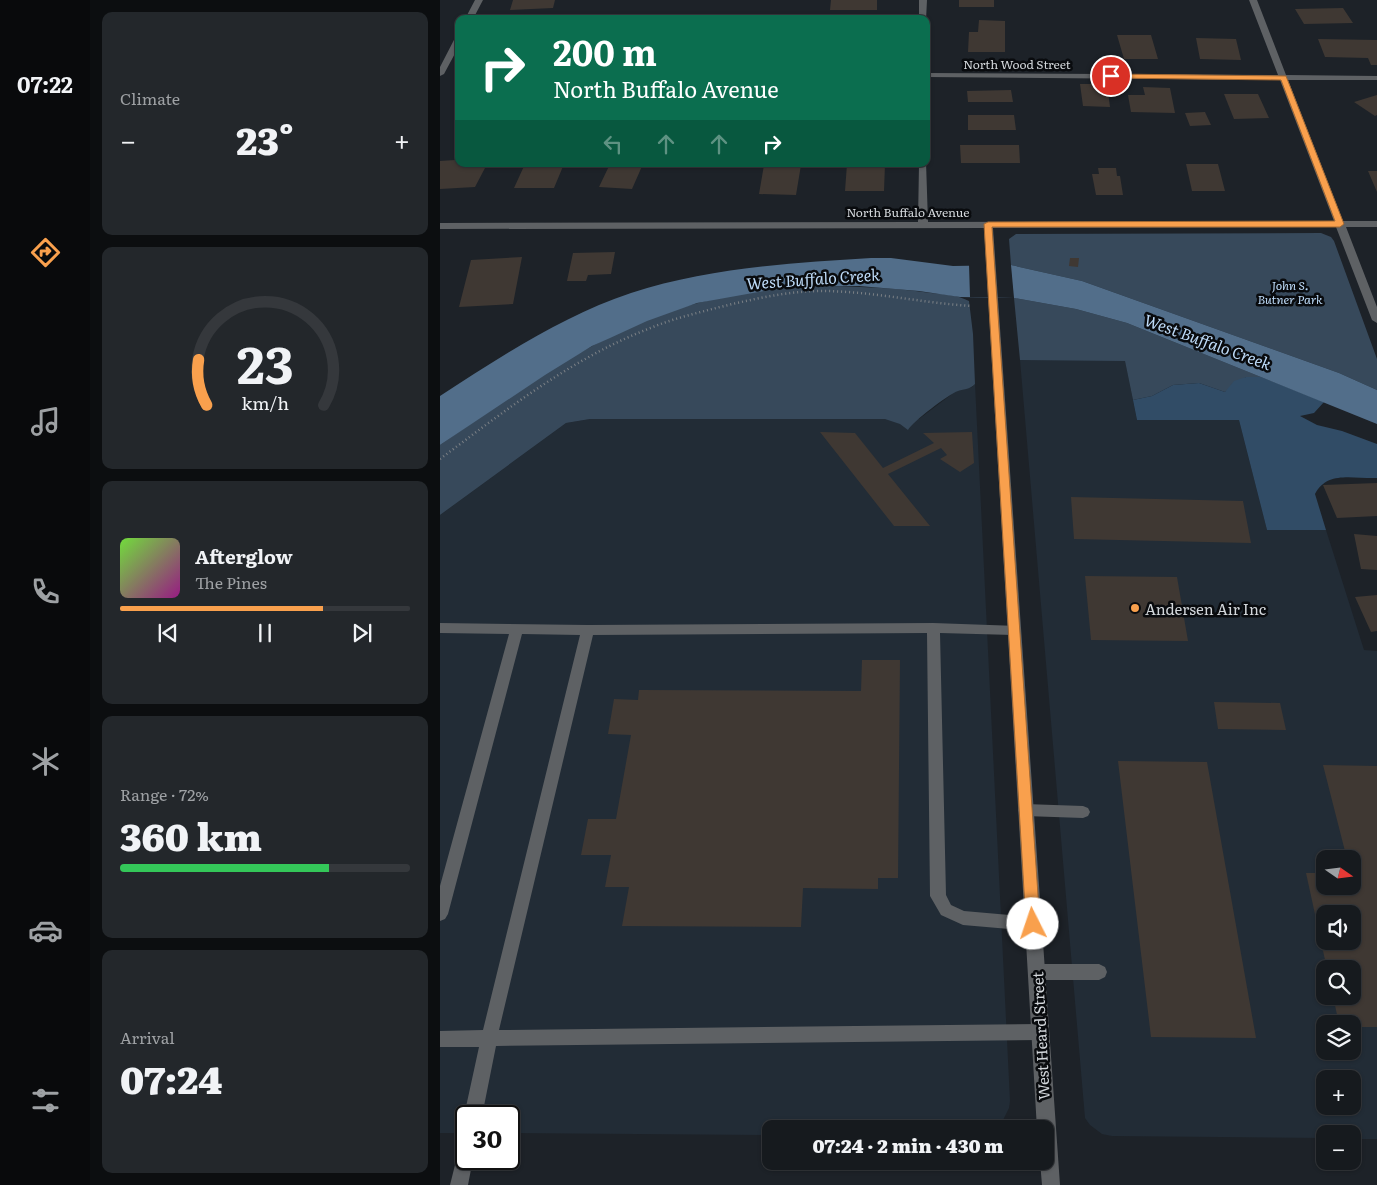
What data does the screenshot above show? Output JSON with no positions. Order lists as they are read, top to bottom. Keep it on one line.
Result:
{"streets":{"street":["North Wood Street","North Buffalo Avenue","West Heard Street"]},"crossings":[["North Buffalo Avenue","West Heard Street"]],"water":["West Buffalo Creek"],"parks":["John S. Butner Park"],"places":["Andersen Air Inc"],"north":"right","page":{"tabs":"07:22","tile":["Climate",["Range · 72%","360 km"],["Arrival","07:24"]],"turn":["200 m","North Buffalo Avenue"],"heat":["−","23°","+"],"song":["Afterglow","The Pines"],"map_buttons":["+","−"],"limit":"30","trip":"07:24 · 2 min · 430 m","gauge":["23","km/h"]}}
